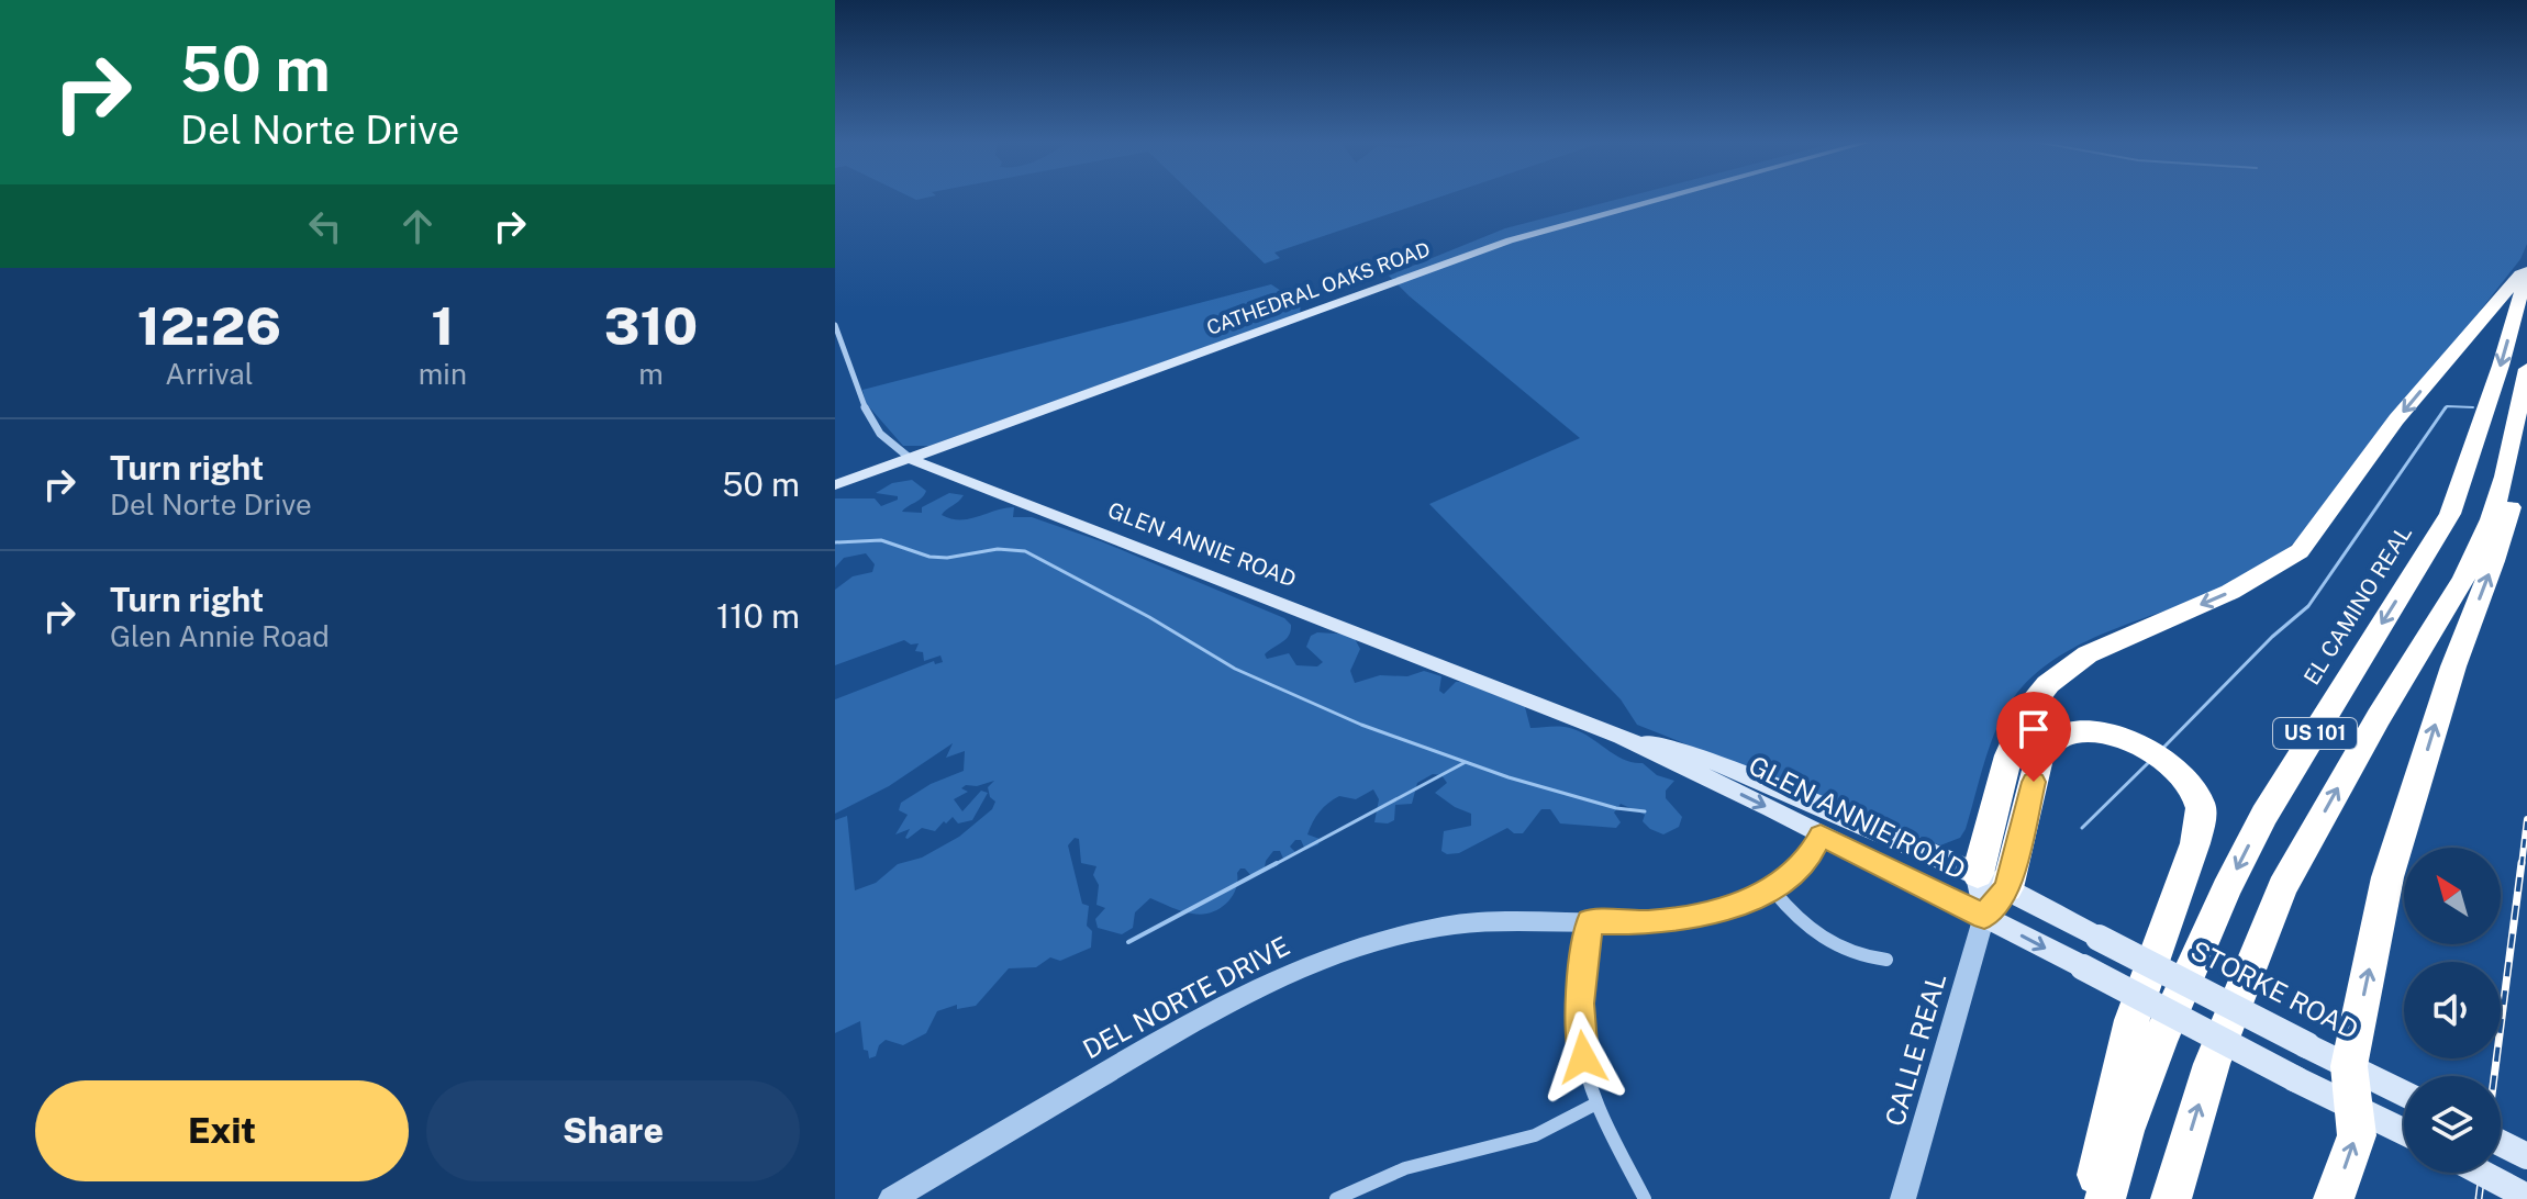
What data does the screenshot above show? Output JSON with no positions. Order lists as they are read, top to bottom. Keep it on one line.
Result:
{"streets":{"highway":["EL CAMINO REAL","US 101"],"main road":["CATHEDRAL OAKS ROAD","GLEN ANNIE ROAD","STORKE ROAD"],"street":["DEL NORTE DRIVE","CALLE REAL"]},"crossings":[["CATHEDRAL OAKS ROAD","GLEN ANNIE ROAD"],["GLEN ANNIE ROAD","STORKE ROAD"],["GLEN ANNIE ROAD","DEL NORTE DRIVE"],["GLEN ANNIE ROAD","CALLE REAL"]],"north":"top left","page":{"turn":["50 m","Del Norte Drive"],"eta":["12:26","Arrival","1","min","310","m"],"list":[{"name":"Turn right","note":"Del Norte Drive","value":"50 m"},{"name":"Turn right","note":"Glen Annie Road","value":"110 m"}],"buttons":["Exit","Share"]}}
